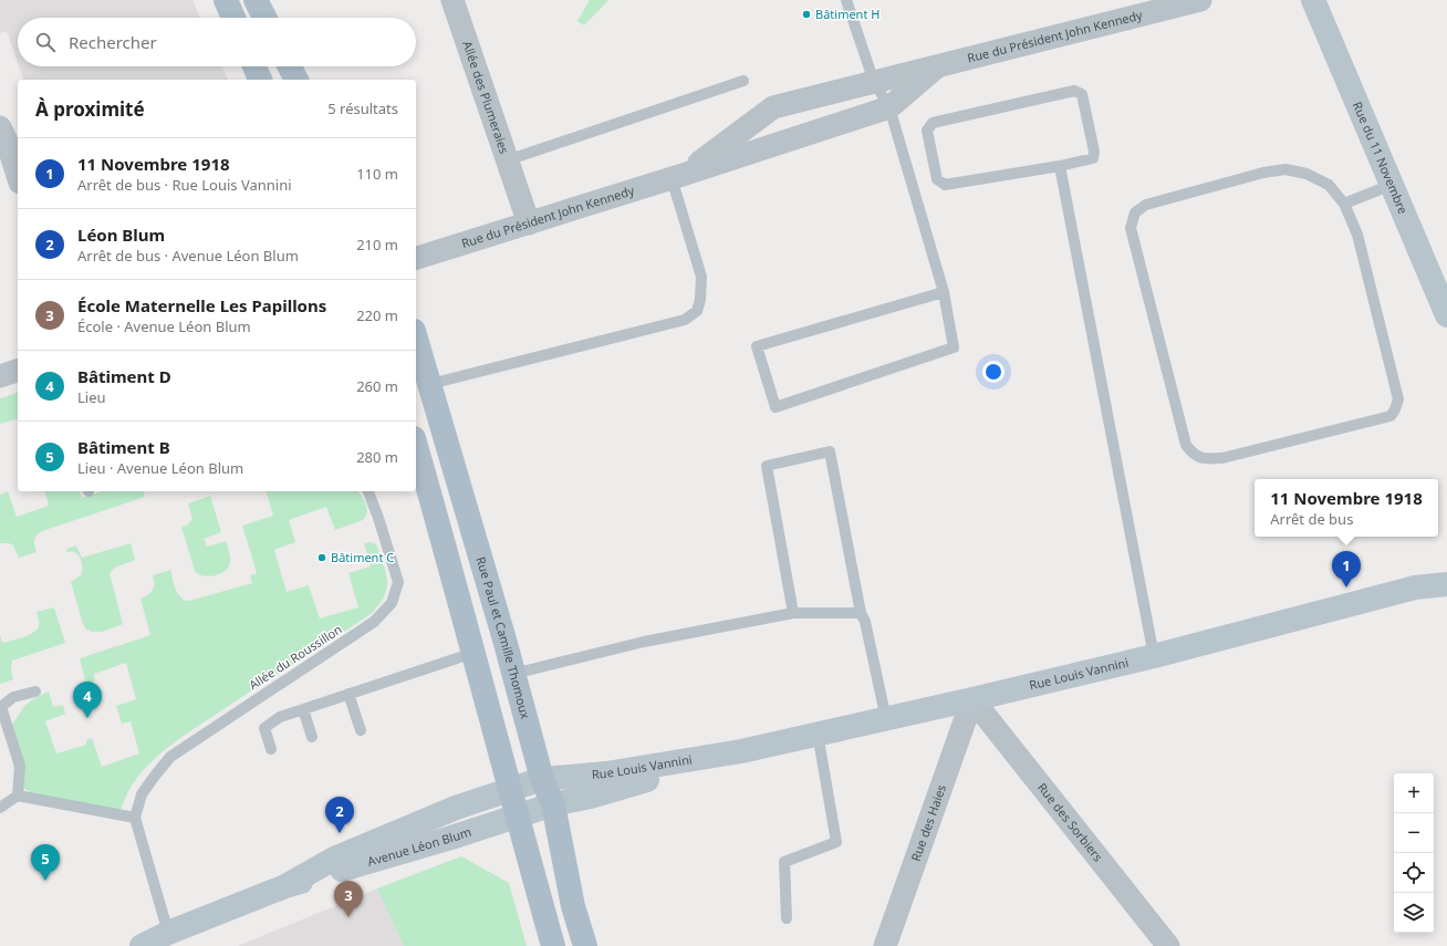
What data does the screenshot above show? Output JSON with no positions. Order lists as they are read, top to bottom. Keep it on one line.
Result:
{"streets":{"main road":["Rue du 11 Novembre","Rue Paul et Camille Thomoux","Rue Louis Vannini","Avenue Léon Blum"],"street":["Rue du Président John Kennedy","Allée des Plumeraies","Rue des Haies","Rue des Sorbiers"],"lane":["Allée du Roussillon"]},"crossings":[["Rue du Président John Kennedy","Allée des Plumeraies"],["Rue Paul et Camille Thomoux","Rue Louis Vannini"],["Rue Paul et Camille Thomoux","Avenue Léon Blum"],["Rue Louis Vannini","Rue des Haies"],["Rue Louis Vannini","Rue des Sorbiers"],["Rue Louis Vannini","Avenue Léon Blum"],["Rue des Haies","Rue des Sorbiers"]],"places":["Bâtiment H","Bâtiment C"],"page":{"search":"Rechercher","heading":["À proximité","5 résultats"],"list":[{"mark":"1","name":"11 Novembre 1918","note":"Arrêt de bus · Rue Louis Vannini","value":"110 m"},{"mark":"2","name":"Léon Blum","note":"Arrêt de bus · Avenue Léon Blum","value":"210 m"},{"mark":"3","name":"École Maternelle Les Papillons","note":"École · Avenue Léon Blum","value":"220 m"},{"mark":"4","name":"Bâtiment D","note":"Lieu","value":"260 m"},{"mark":"5","name":"Bâtiment B","note":"Lieu · Avenue Léon Blum","value":"280 m"}],"popup":["11 Novembre 1918","Arrêt de bus"],"pins":["1","4","2","5","3"],"map_buttons":["+","−"]}}
